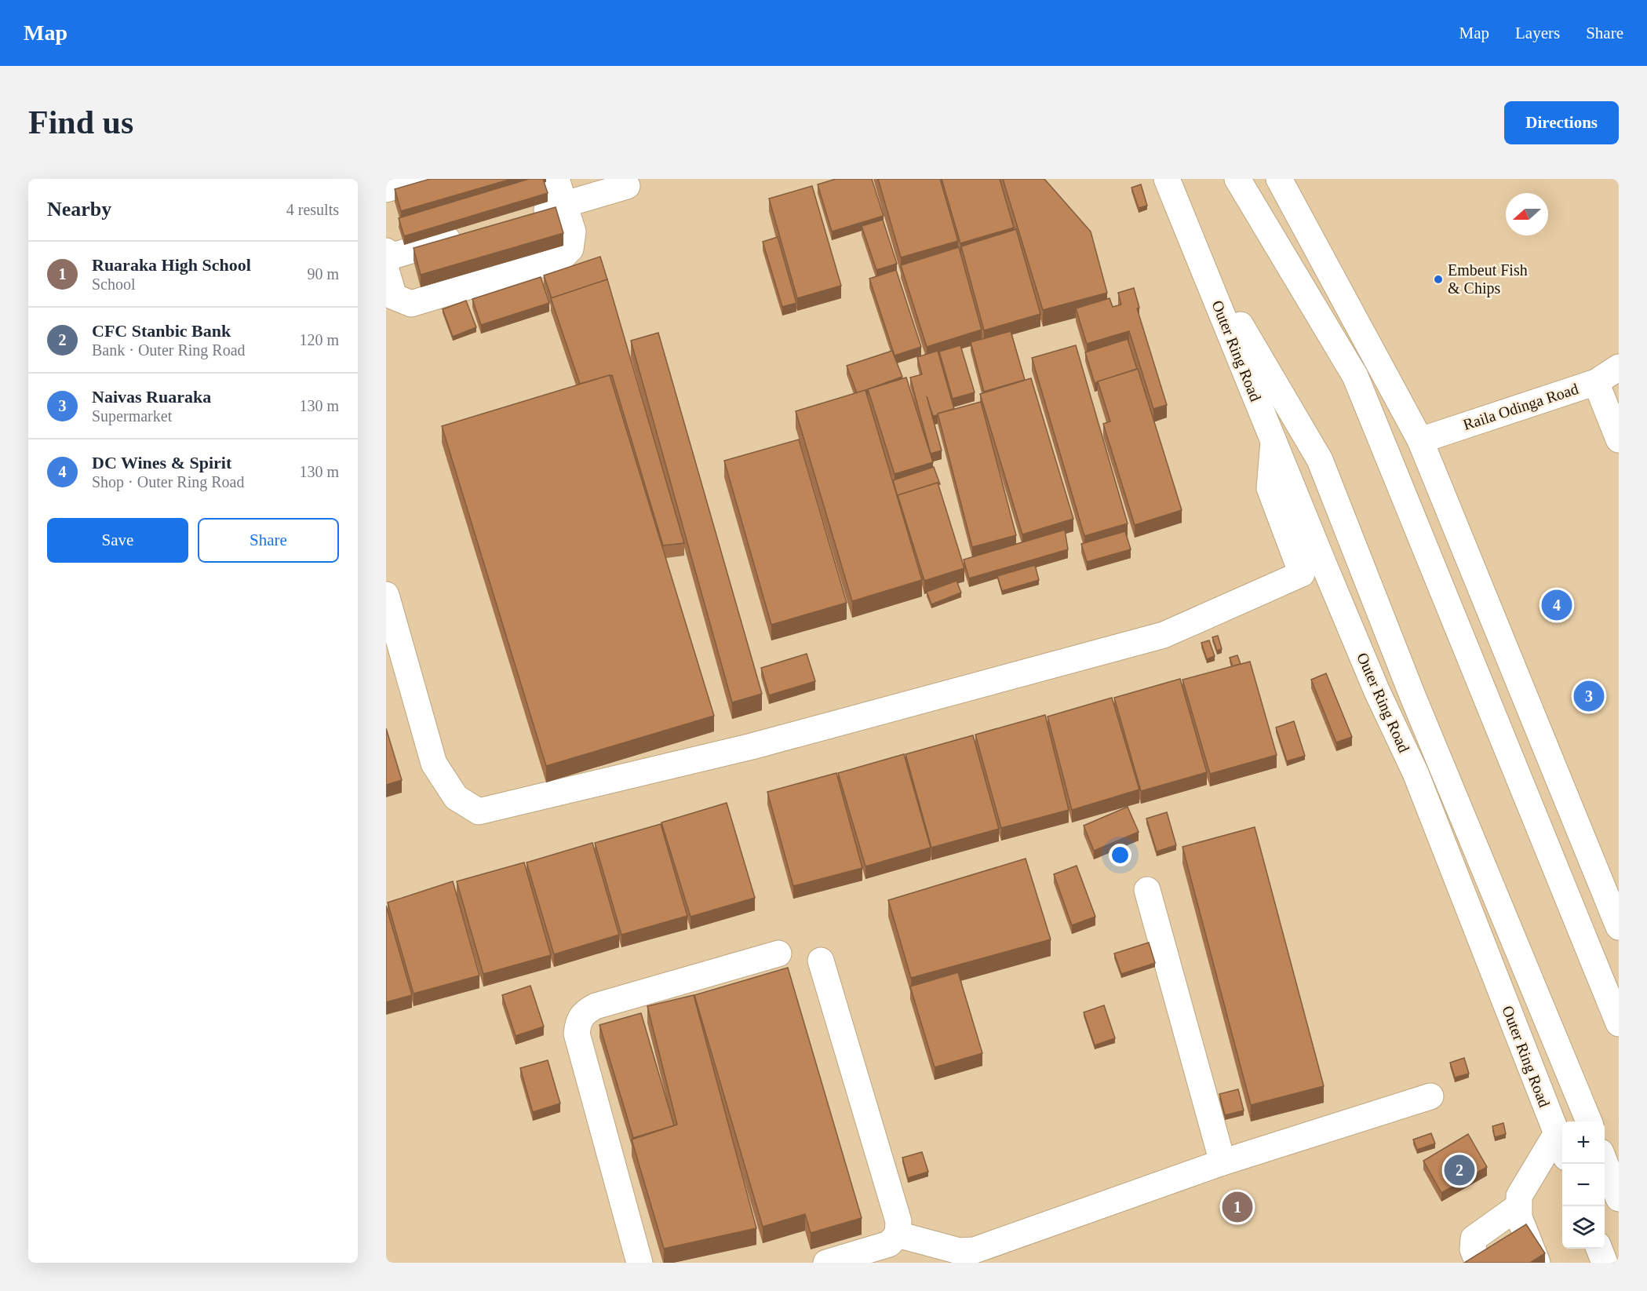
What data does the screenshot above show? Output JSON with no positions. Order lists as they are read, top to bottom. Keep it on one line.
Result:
{"streets":{"main road":["Outer Ring Road","Raila Odinga Road"]},"places":["Embeut Fish & Chips"],"north":"left","page":{"header":"Map","nav":["Map","Layers","Share"],"buttons":["Directions",["Save","Share"]],"title":"Find us","heading":["Nearby","4 results"],"list":[{"mark":"1","name":"Ruaraka High School","note":"School","value":"90 m"},{"mark":"2","name":"CFC Stanbic Bank","note":"Bank · Outer Ring Road","value":"120 m"},{"mark":"3","name":"Naivas Ruaraka","note":"Supermarket","value":"130 m"},{"mark":"4","name":"DC Wines & Spirit","note":"Shop · Outer Ring Road","value":"130 m"}],"pins":["4","3","2","1"],"map_buttons":["+","−"]}}
